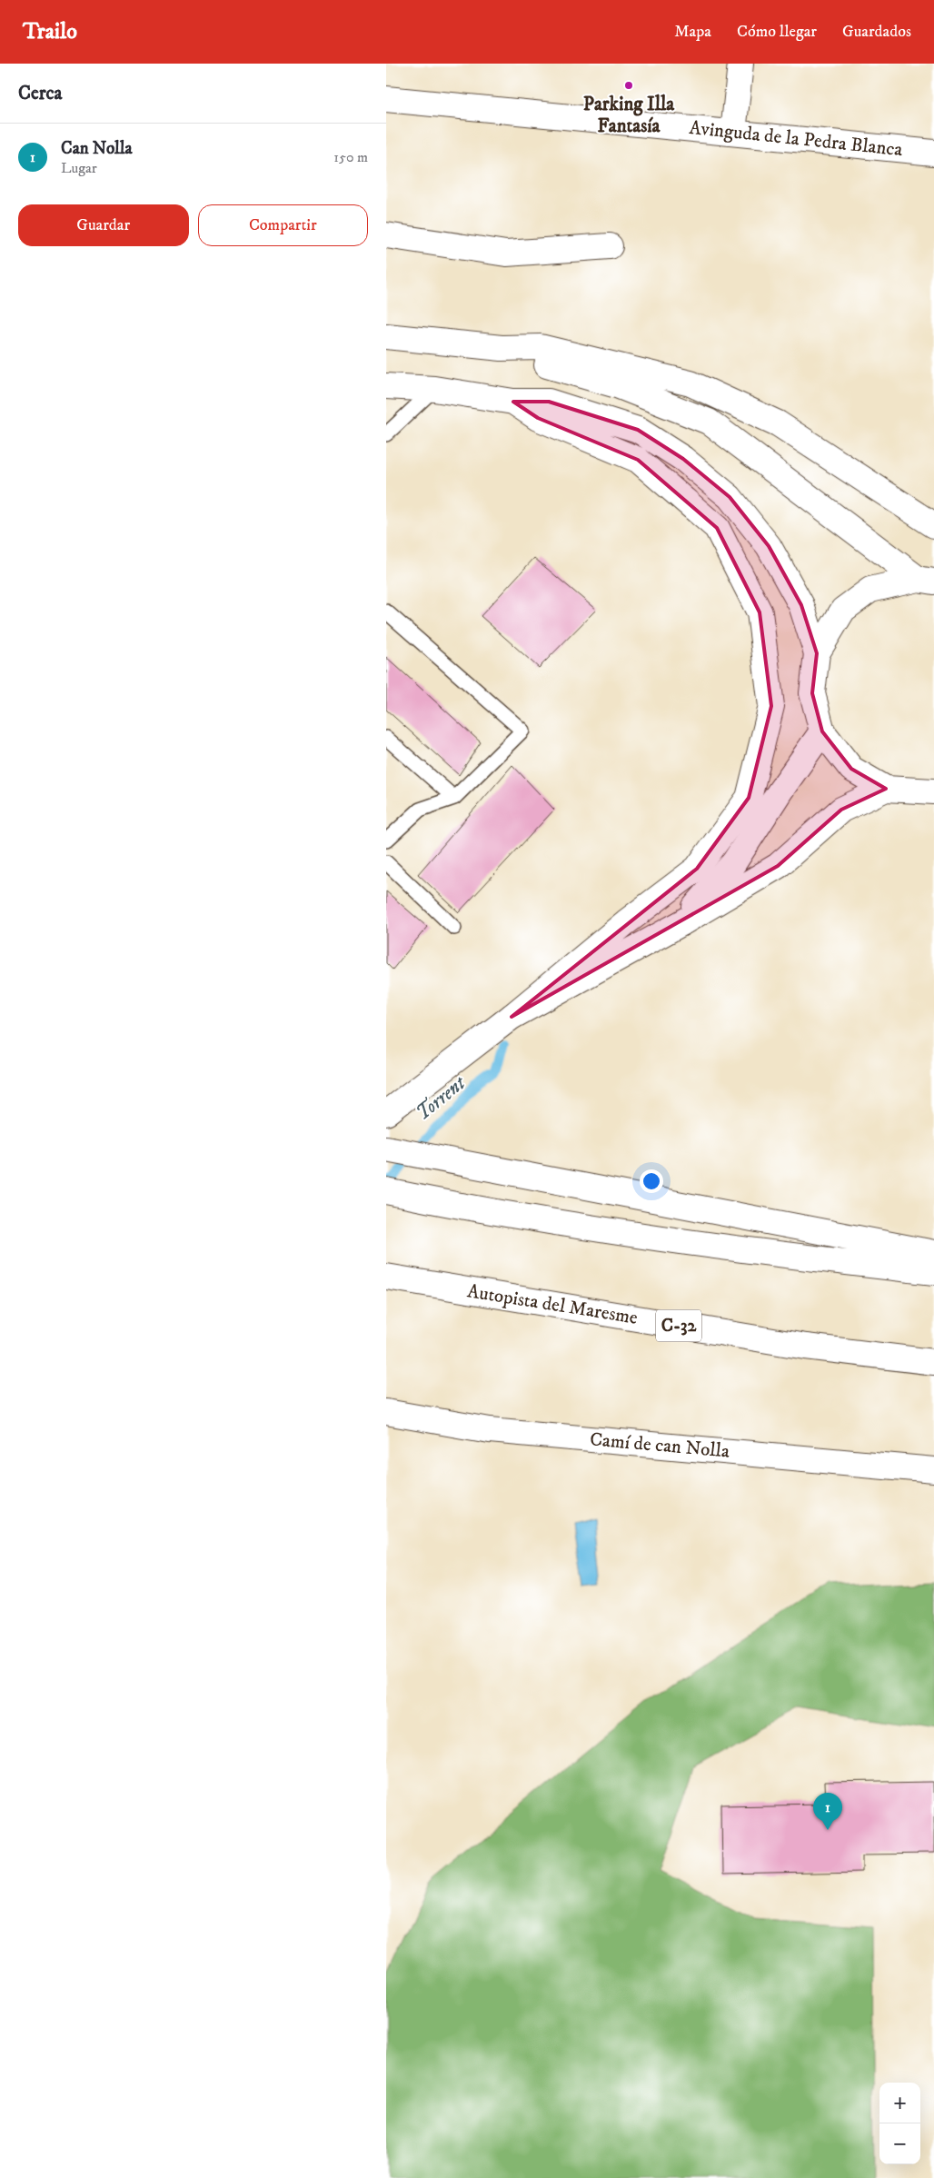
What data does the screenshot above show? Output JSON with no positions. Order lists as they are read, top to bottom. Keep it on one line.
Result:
{"streets":{"main road":["Avinguda de la Pedra Blanca","Autopista del Maresme","C-32","Camí de can Nolla"]},"water":["Torrent"],"places":["Parking Illa Fantasía"],"page":{"header":"Trailo","nav":["Mapa","Cómo llegar","Guardados"],"heading":"Cerca","list":[{"mark":"1","name":"Can Nolla","note":"Lugar","value":"150 m"}],"buttons":["Guardar","Compartir"],"pins":"1","map_buttons":["+","−"]}}
